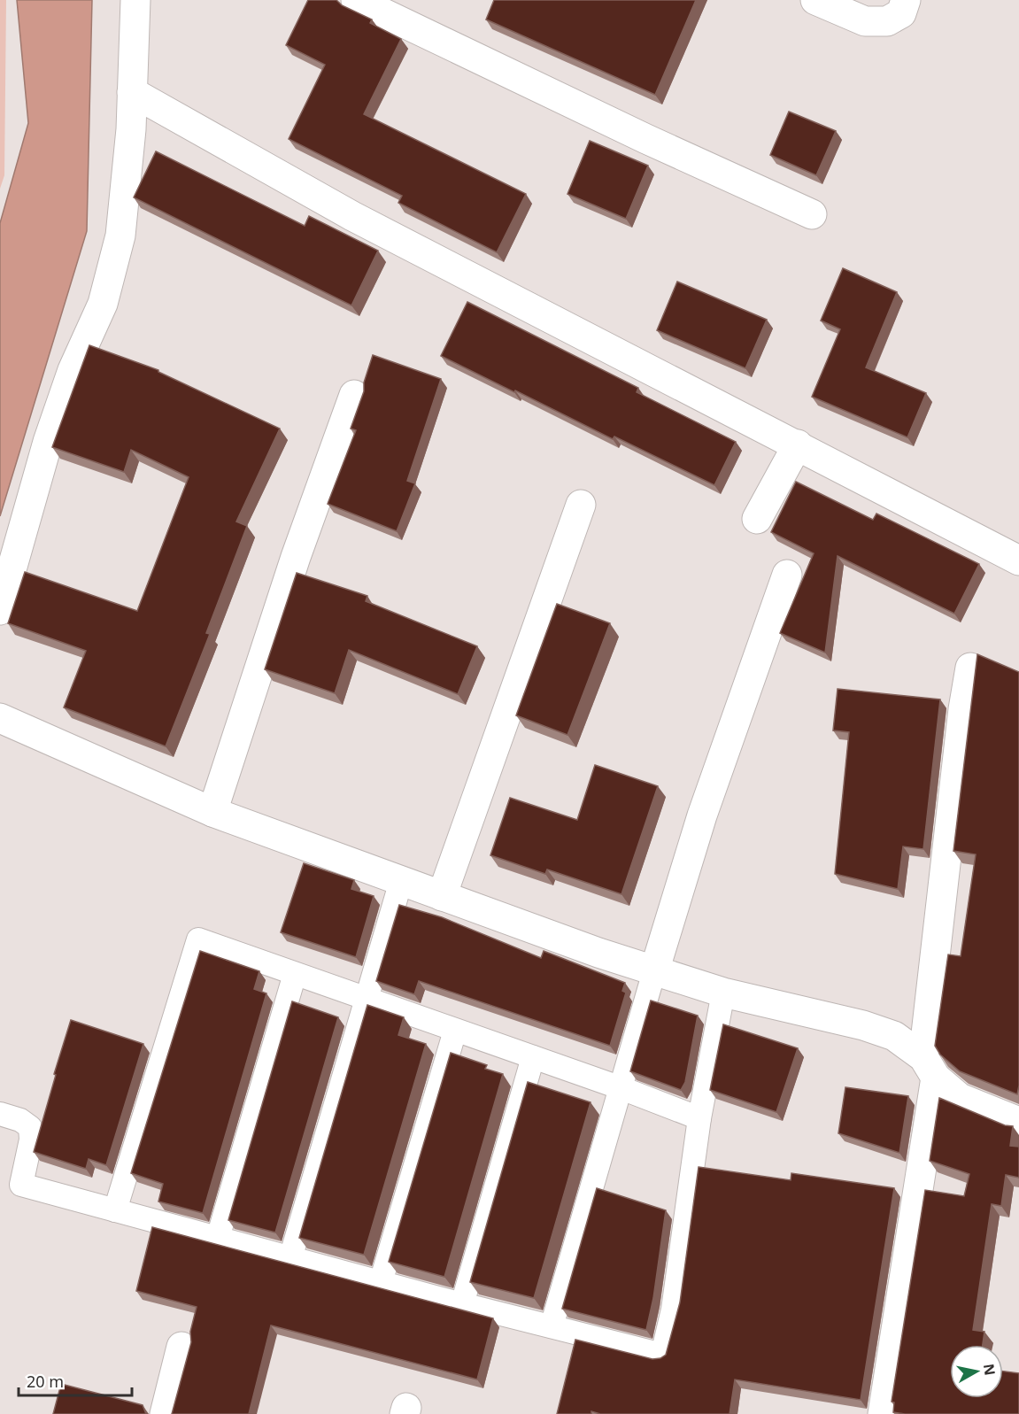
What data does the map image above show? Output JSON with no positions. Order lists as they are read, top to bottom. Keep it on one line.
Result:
{"scale_bar":"20 m","north":"right"}
